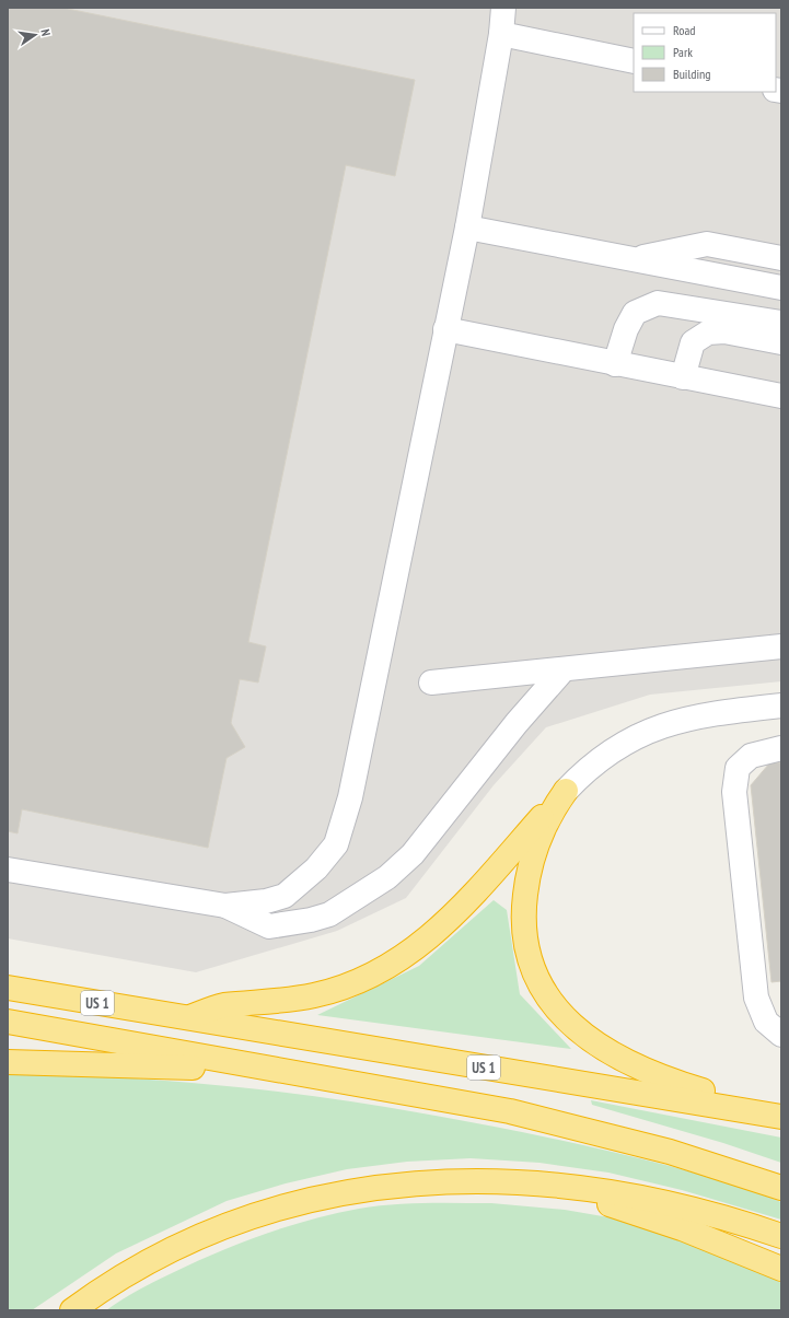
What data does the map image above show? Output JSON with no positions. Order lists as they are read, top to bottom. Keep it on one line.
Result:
{"streets":{"highway":["US 1"]},"legend":["Road","Park","Building"],"north":"right"}
